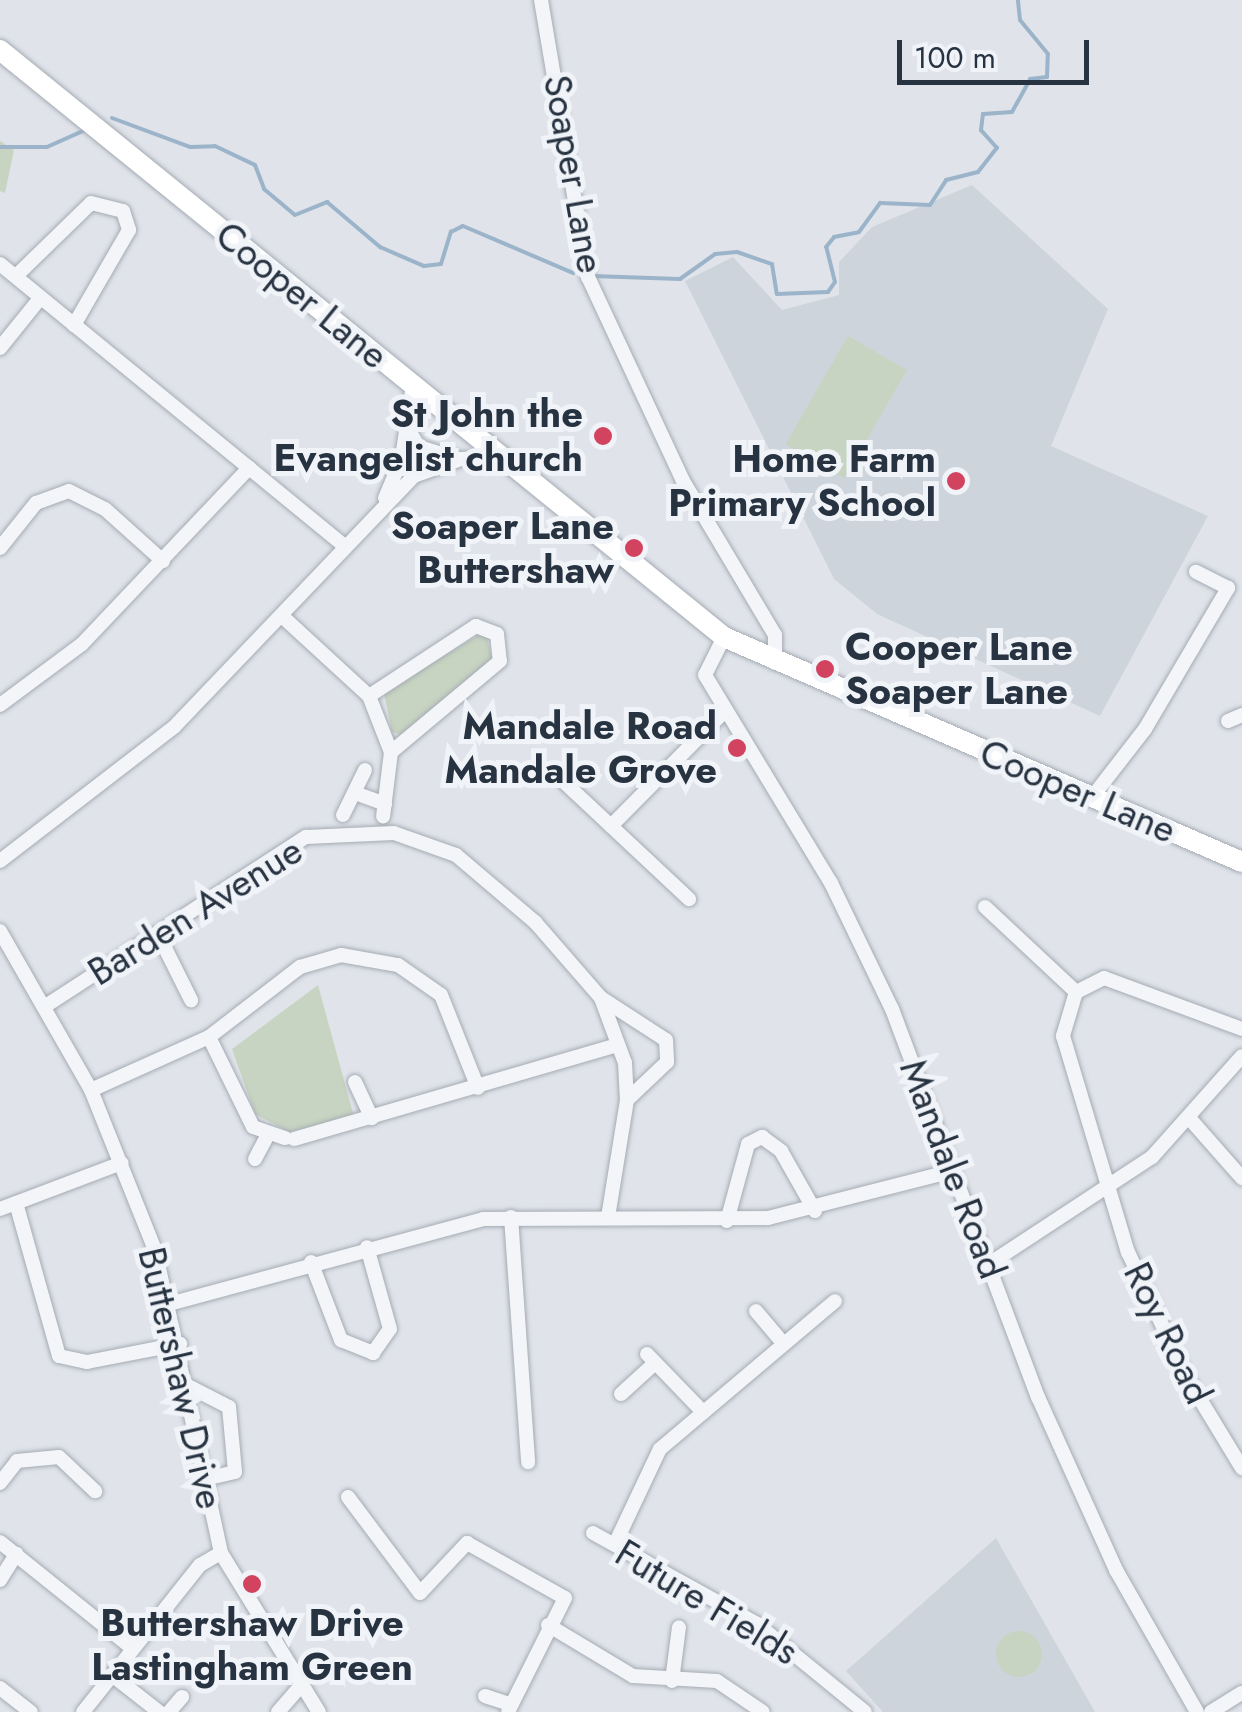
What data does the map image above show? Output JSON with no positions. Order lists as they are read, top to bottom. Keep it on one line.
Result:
{"streets":{"main road":["Cooper Lane"],"street":["Soaper Lane","Barden Avenue","Mandale Road","Roy Road","Buttershaw Drive","Future Fields"]},"crossings":[["Soaper Lane","Cooper Lane"],["Cooper Lane","Mandale Road"],["Barden Avenue","Buttershaw Drive"]],"places":["St John the Evangelist church","Home Farm Primary School","Soaper Lane Buttershaw","Cooper Lane Soaper Lane","Mandale Road Mandale Grove","Buttershaw Drive Lastingham Green"],"scale_bar":"100 m"}
